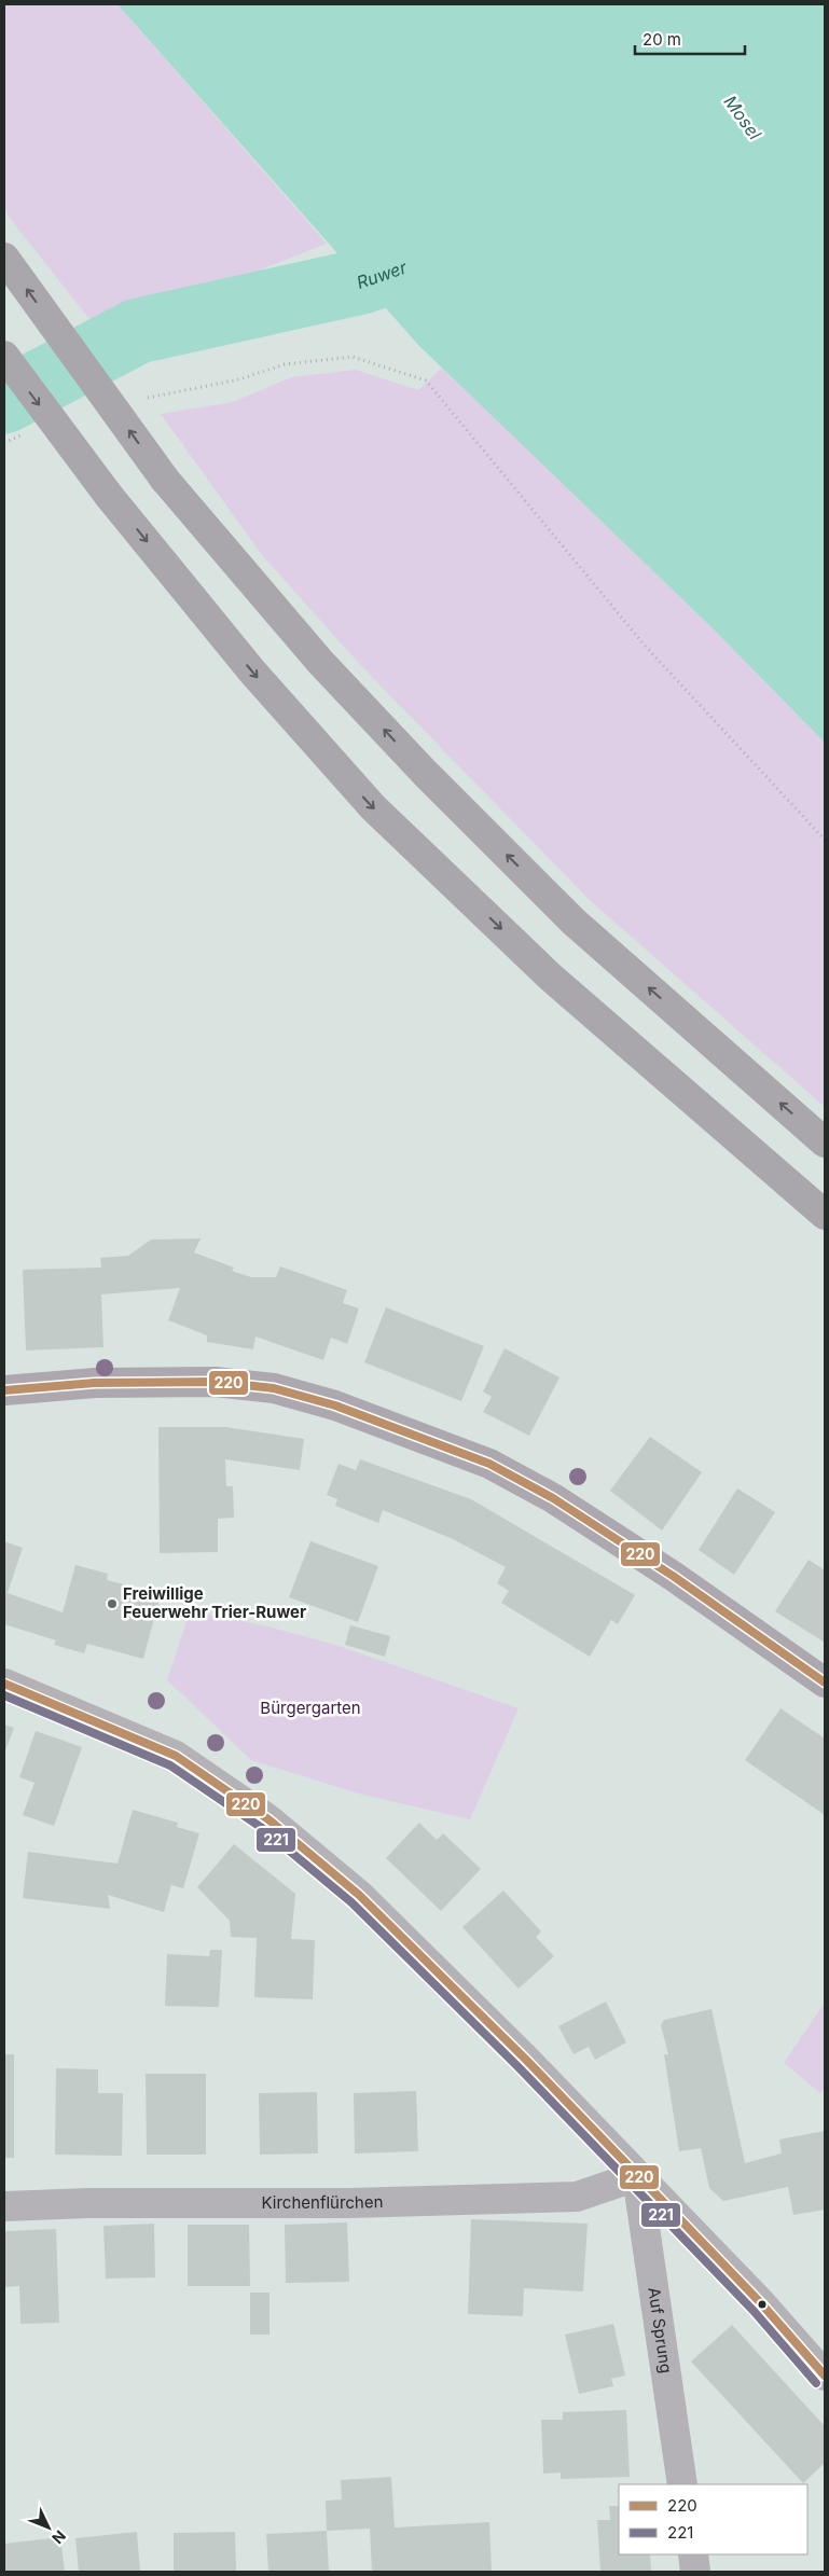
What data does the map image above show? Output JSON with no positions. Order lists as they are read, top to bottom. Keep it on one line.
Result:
{"streets":{"street":["Kirchenflürchen","Auf Sprung"]},"crossings":[["Kirchenflürchen","Auf Sprung"]],"water":["Mosel","Ruwer"],"parks":["Bürgergarten"],"places":["Freiwillige Feuerwehr Trier-Ruwer"],"lines":["transit line 220","transit line 221"],"legend":["220","221"],"scale_bar":"20 m","north":"bottom right"}
